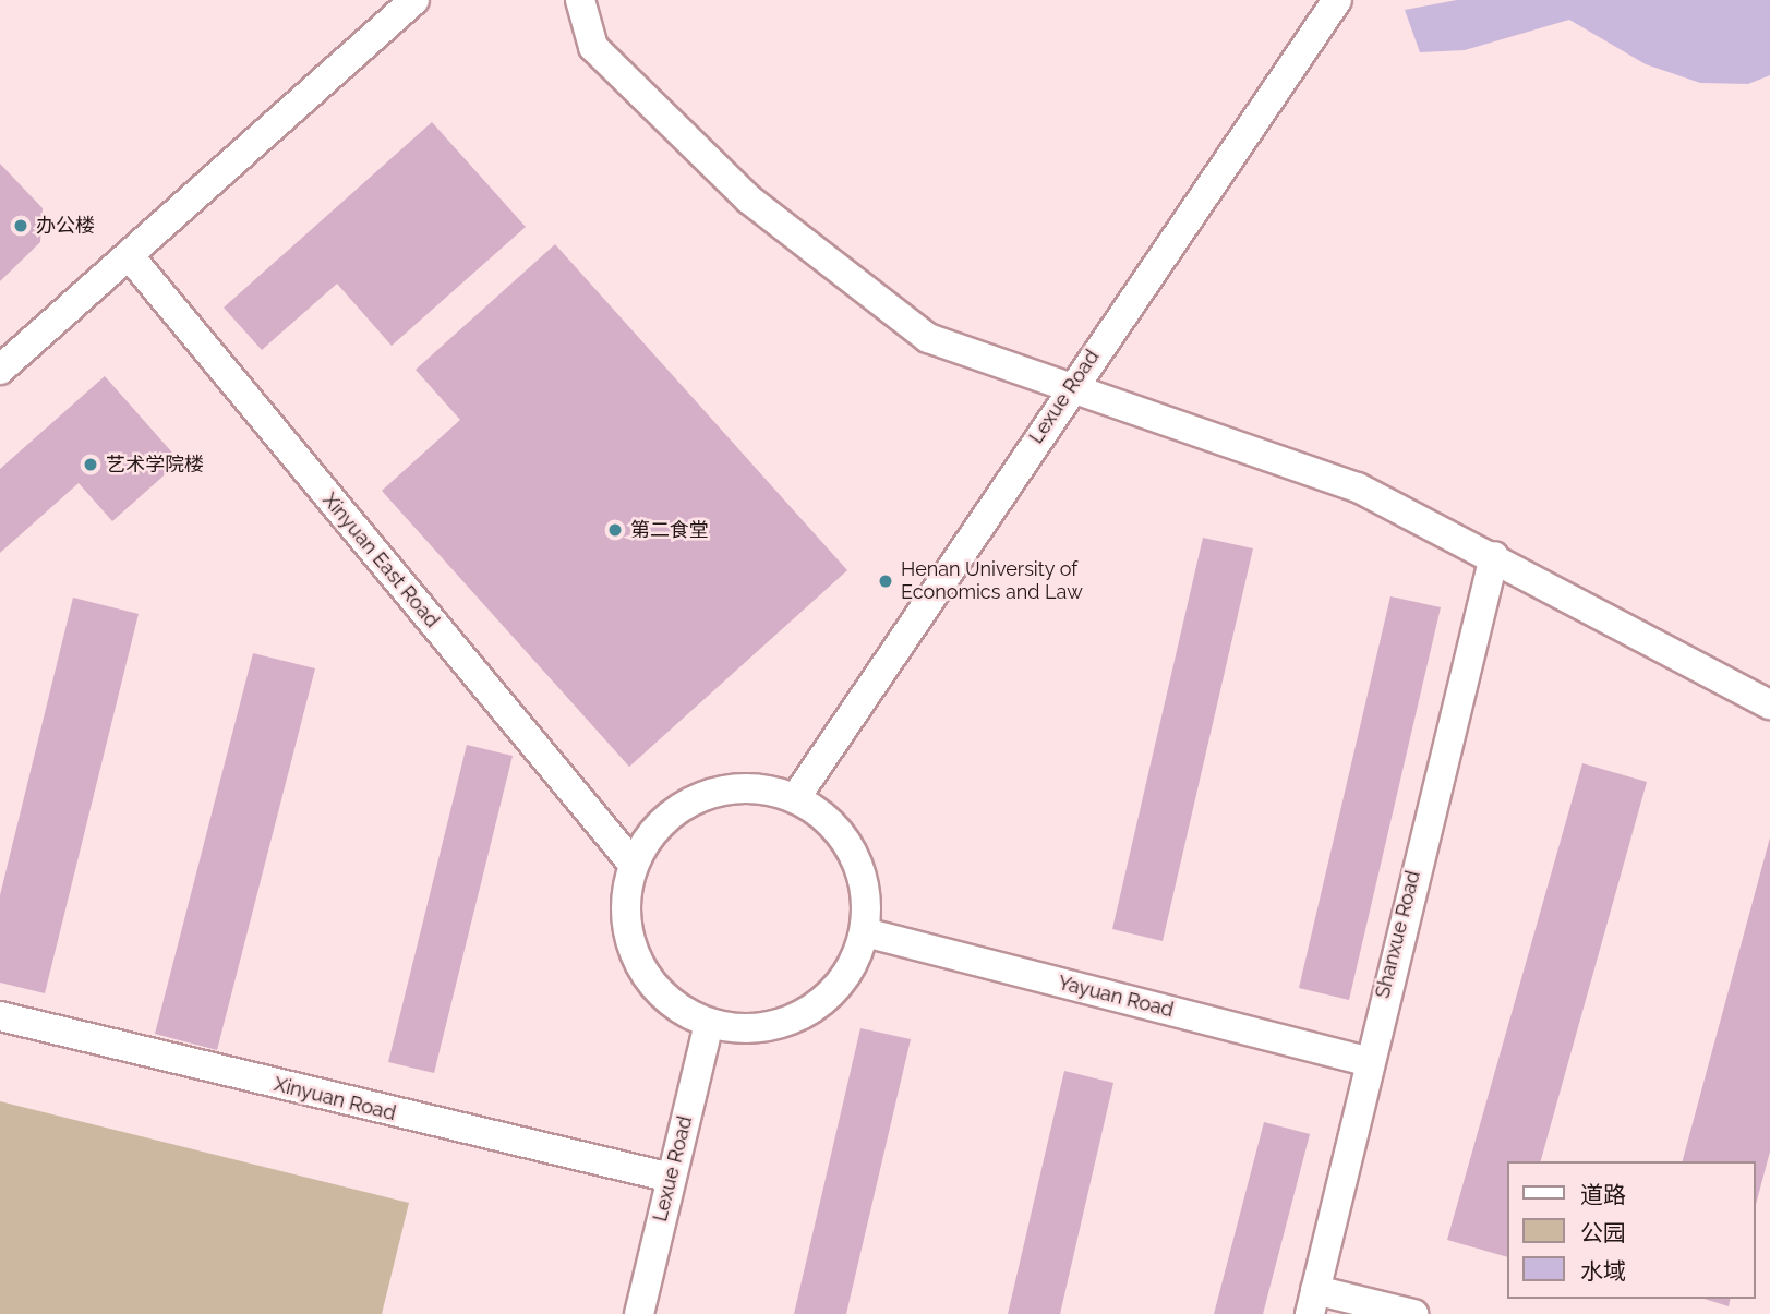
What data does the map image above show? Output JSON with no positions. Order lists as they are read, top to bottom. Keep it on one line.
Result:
{"streets":{"street":["Lexue Road","Xinyuan East Road","Shanxue Road","Yayuan Road","Xinyuan Road"]},"crossings":[["Lexue Road","Xinyuan East Road"],["Lexue Road","Yayuan Road"],["Lexue Road","Xinyuan Road"],["Xinyuan East Road","Yayuan Road"],["Shanxue Road","Yayuan Road"]],"places":["办公楼","艺术学院楼","第二食堂","Henan University of Economics and Law"],"legend":["道路","公园","水域"]}
